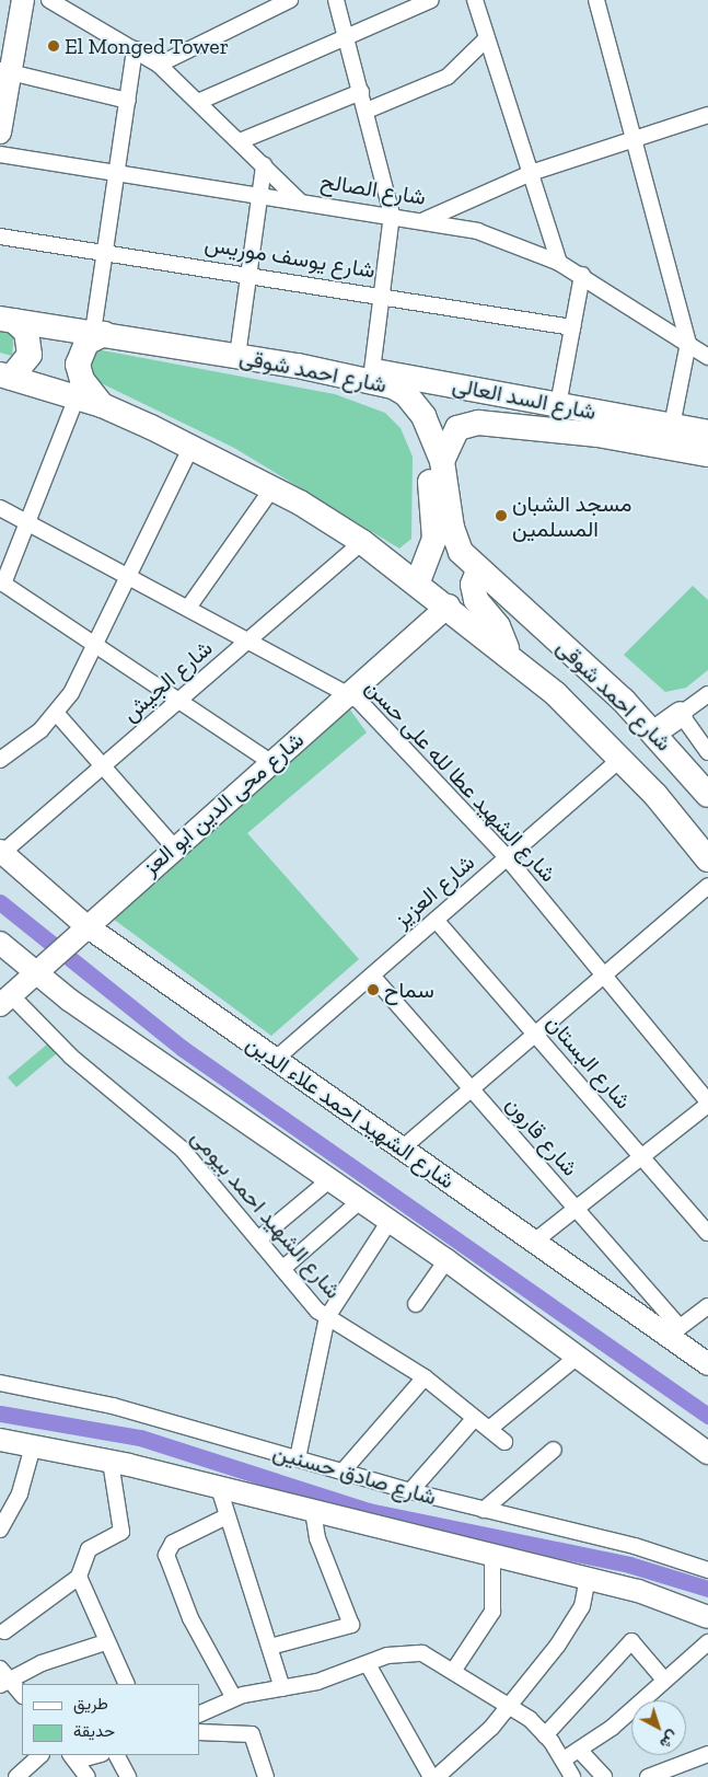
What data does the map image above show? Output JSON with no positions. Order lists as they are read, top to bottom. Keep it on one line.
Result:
{"streets":{"main road":["شارع احمد شوقى","شارع السد العالى"],"street":["شارع الصالح","شارع يوسف موريس","شارع الجيش","شارع الشهيد عطا لله على حسن","شارع محى الدين ابو العز","شارع العزيز","شارع البستان","شارع الشهيد احمد علاء الدين","شارع قارون","شارع الشهيد احمد بيومى","شارع صادق حسنين"]},"crossings":[["شارع احمد شوقى","شارع السد العالى"],["شارع احمد شوقى","شارع الجيش"],["شارع احمد شوقى","شارع محى الدين ابو العز"],["شارع احمد شوقى","شارع العزيز"],["شارع الجيش","شارع الشهيد عطا لله على حسن"],["شارع الجيش","شارع الشهيد احمد علاء الدين"],["شارع الشهيد عطا لله على حسن","شارع محى الدين ابو العز"],["شارع الشهيد عطا لله على حسن","شارع العزيز"],["شارع محى الدين ابو العز","شارع الشهيد احمد علاء الدين"],["شارع محى الدين ابو العز","شارع الشهيد احمد بيومى"],["شارع العزيز","شارع البستان"],["شارع العزيز","شارع الشهيد احمد علاء الدين"],["شارع العزيز","شارع قارون"],["شارع الشهيد احمد علاء الدين","شارع قارون"]],"places":["El Monged Tower","مسجد الشبان المسلمين","سماح"],"legend":["طريق","حديقة"],"north":"bottom right"}
